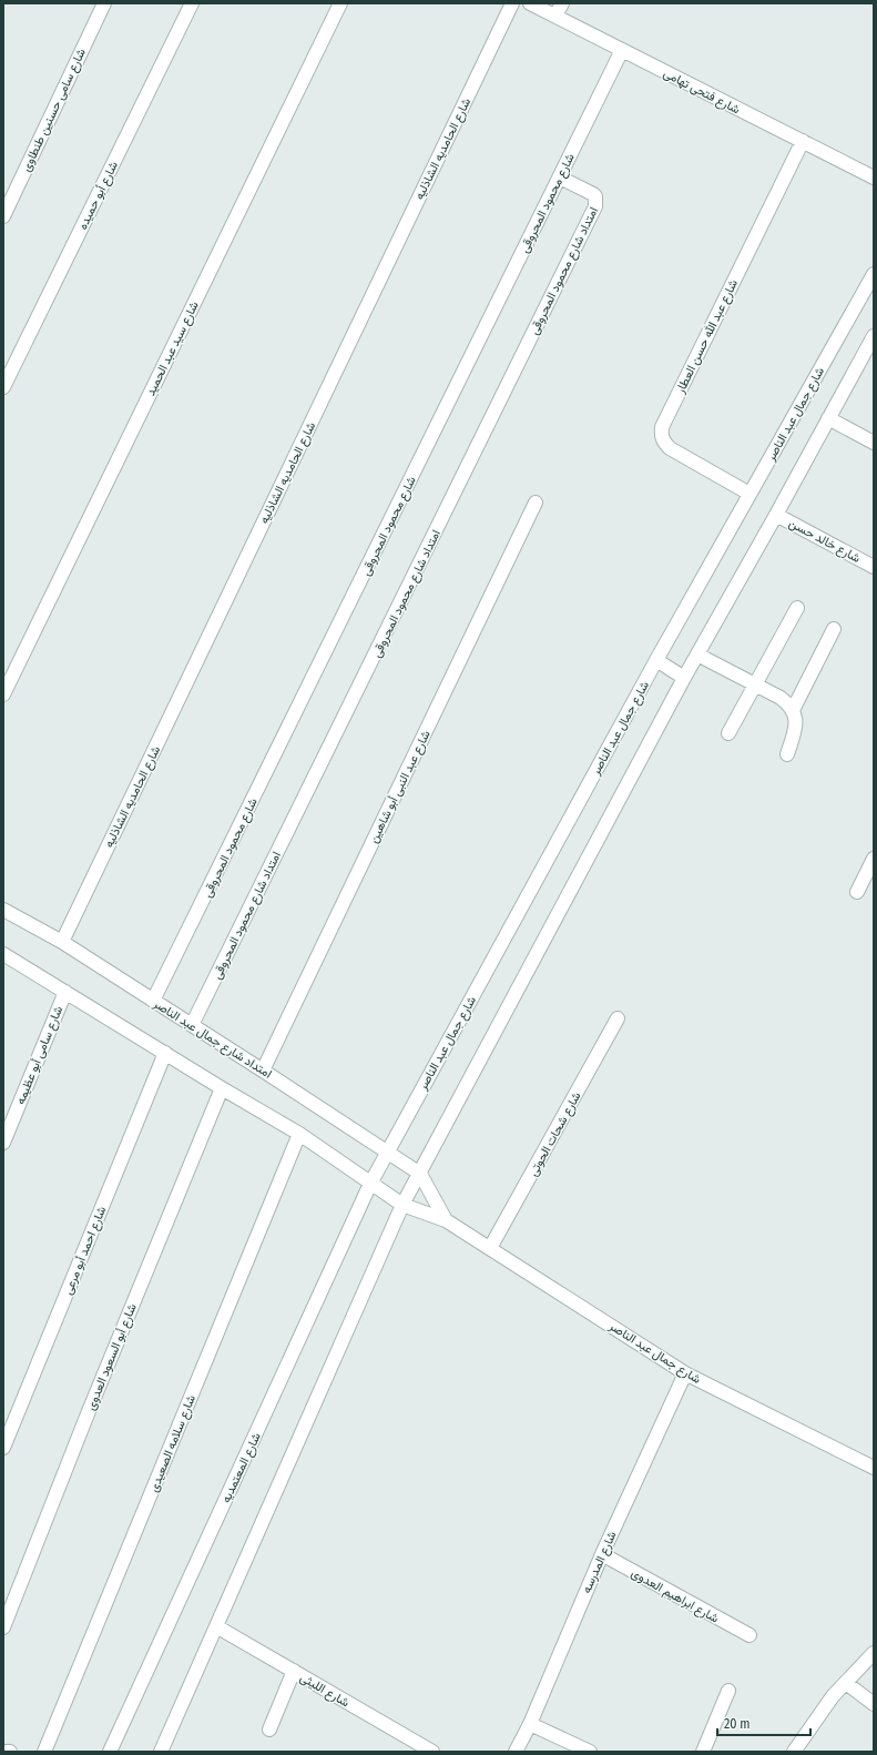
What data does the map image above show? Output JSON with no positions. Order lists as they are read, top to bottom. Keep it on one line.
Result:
{"streets":{"street":["شارع فتحى تهامى","شارع سامى حسنين طنطاوى","شارع الحامديه الشاذليه","شارع أبو حميده","شارع محمود المحروقى","امتداد شارع محمود المحروقى","شارع عبد الله حسن العطار","شارع سيد عبد الحميد","شارع جمال عبد الناصر","شارع خالد حسن","شارع عبد النبى أبو شاهين","امتداد شارع جمال عبد الناصر","شارع سامى أبو عظيمه","شارع شحات الحوتى","شارع احمد أبو مرعى","شارع أبو السعود العدوى","شارع سلامه الصعيدى","شارع المعتمديه","شارع المدرسه","شارع ابراهيم العدوى","شارع الليثى"]},"crossings":[["شارع فتحى تهامى","شارع محمود المحروقى"],["شارع فتحى تهامى","شارع عبد الله حسن العطار"],["شارع الحامديه الشاذليه","امتداد شارع جمال عبد الناصر"],["شارع محمود المحروقى","امتداد شارع محمود المحروقى"],["شارع محمود المحروقى","امتداد شارع جمال عبد الناصر"],["امتداد شارع محمود المحروقى","امتداد شارع جمال عبد الناصر"],["شارع عبد الله حسن العطار","شارع جمال عبد الناصر"],["شارع جمال عبد الناصر","امتداد شارع جمال عبد الناصر"],["شارع جمال عبد الناصر","شارع شحات الحوتى"],["شارع جمال عبد الناصر","شارع المعتمديه"],["شارع جمال عبد الناصر","شارع المدرسه"],["شارع عبد النبى أبو شاهين","امتداد شارع جمال عبد الناصر"],["شارع المدرسه","شارع ابراهيم العدوى"]],"scale_bar":"20 m"}
